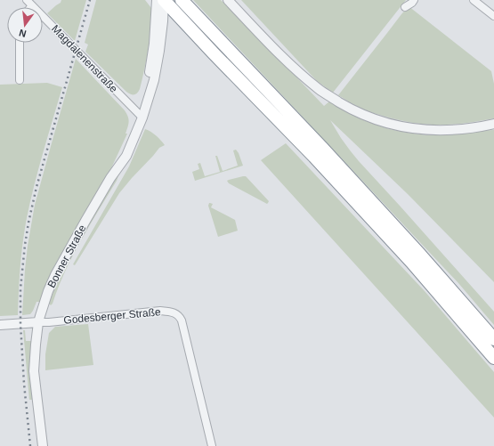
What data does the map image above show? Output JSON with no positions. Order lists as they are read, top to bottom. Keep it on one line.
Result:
{"streets":{"street":["Magdalenenstraße","Bonner Straße","Godesberger Straße"]},"crossings":[["Magdalenenstraße","Bonner Straße"],["Bonner Straße","Godesberger Straße"]],"north":"bottom"}
